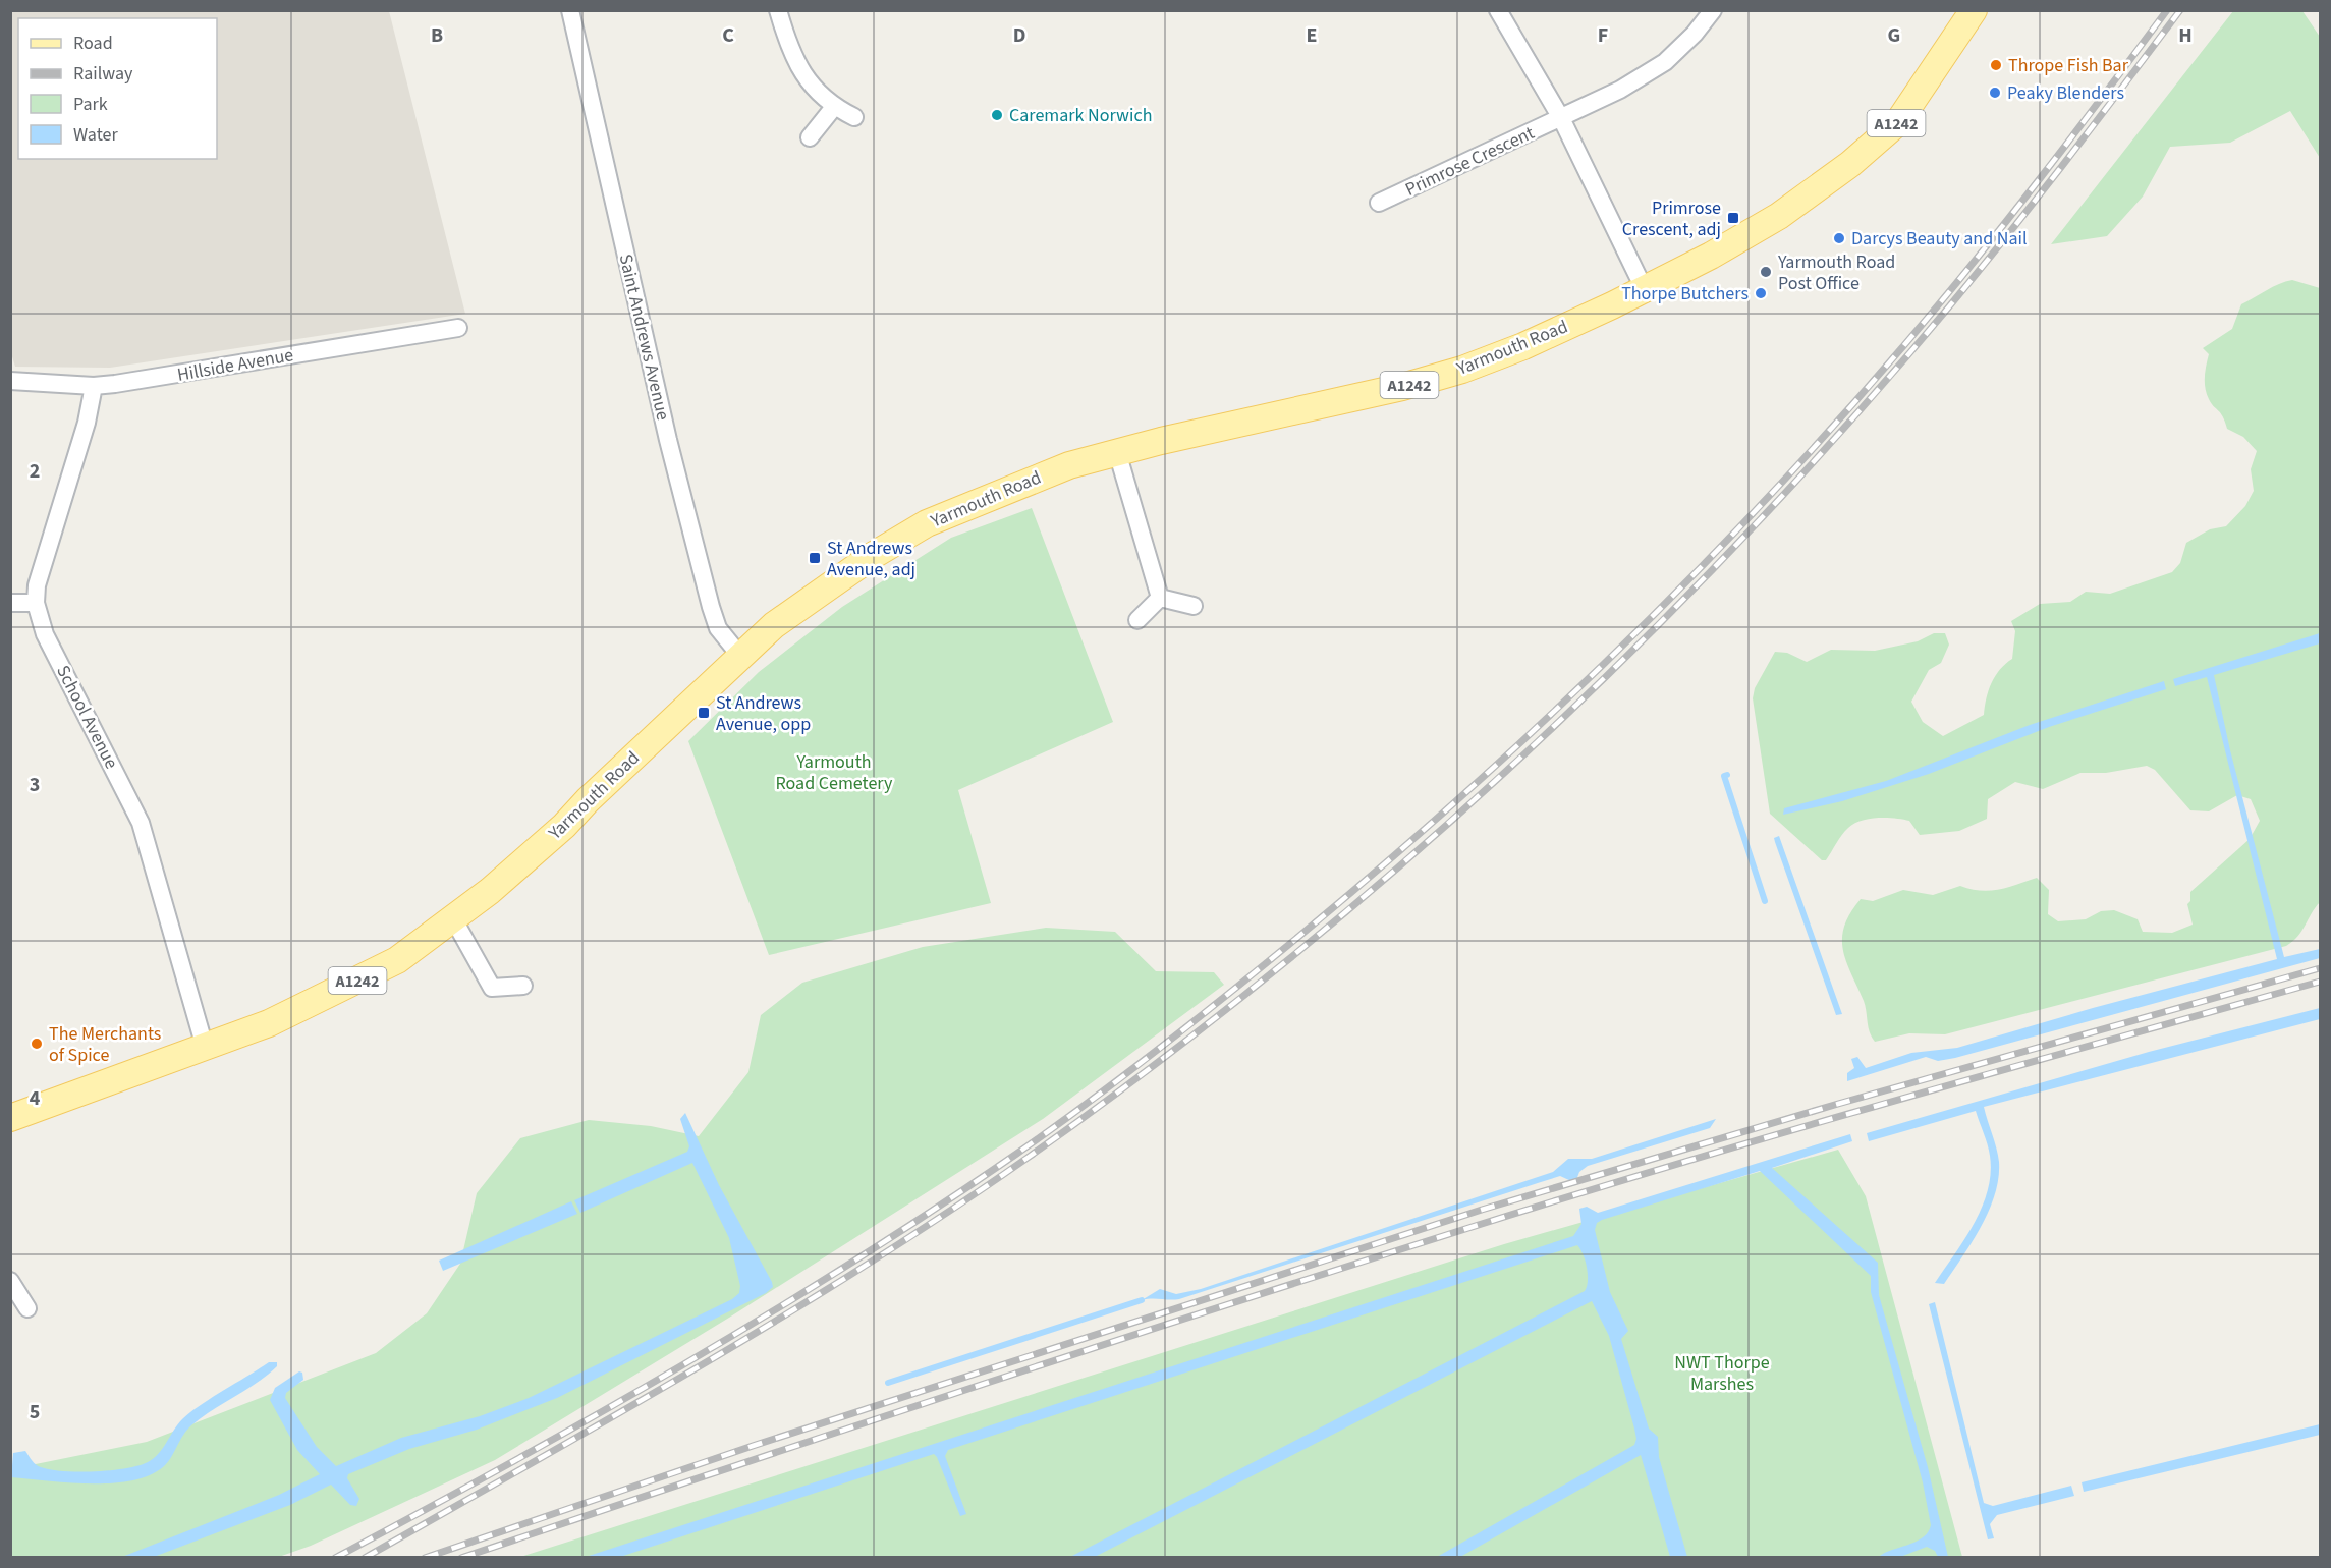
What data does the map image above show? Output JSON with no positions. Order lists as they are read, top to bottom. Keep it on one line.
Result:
{"streets":{"main road":["A1242","Yarmouth Road"],"street":["Primrose Crescent","Saint Andrews Avenue","Hillside Avenue","School Avenue"]},"crossings":[["Saint Andrews Avenue","Yarmouth Road"],["Yarmouth Road","School Avenue"],["Hillside Avenue","School Avenue"]],"parks":["Yarmouth Road Cemetery","NWT Thorpe Marshes"],"places":{"other":["Thrope Fish Bar","Peaky Blenders","Caremark Norwich","Darcys Beauty and Nail","Yarmouth Road Post Office","Thorpe Butchers","The Merchants of Spice"],"transit":["Primrose Crescent, adj","St Andrews Avenue, adj","St Andrews Avenue, opp"]},"legend":["Road","Railway","Park","Water"],"grid":{"columns":["B","C","D","E","F","G","H"],"rows":["2","3","4","5"]}}
